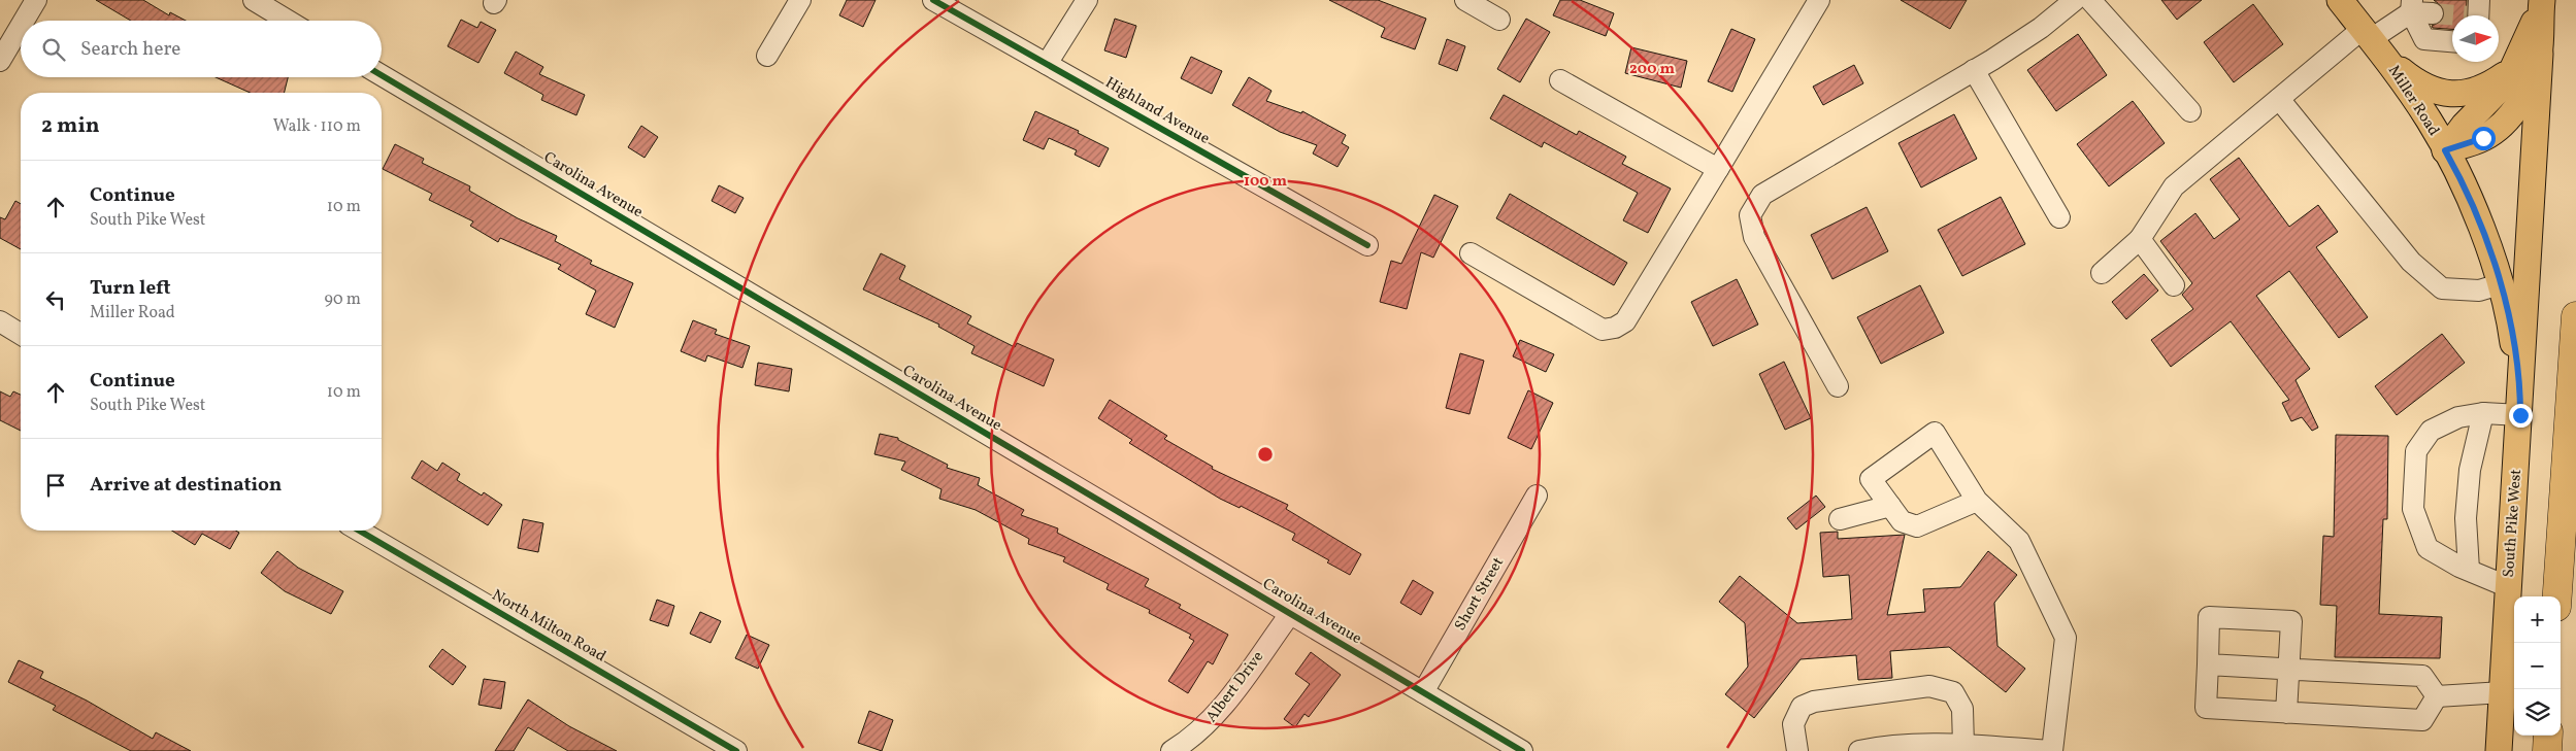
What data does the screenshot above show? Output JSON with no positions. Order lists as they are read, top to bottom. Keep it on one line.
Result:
{"streets":{"main road":["Miller Road","South Pike West"],"street":["Highland Avenue","Carolina Avenue","Short Street","North Milton Road","Albert Drive"]},"crossings":[["Miller Road","South Pike West"],["Carolina Avenue","Short Street"],["Carolina Avenue","Albert Drive"]],"north":"right","page":{"search":"Search here","heading":["2 min","Walk · 110 m"],"list":[["Continue","South Pike West","10 m"],["Turn left","Miller Road","90 m"],["Continue","South Pike West","10 m"],"Arrive at destination"],"map_buttons":["+","−"]},"rings":["200 m","100 m"]}
